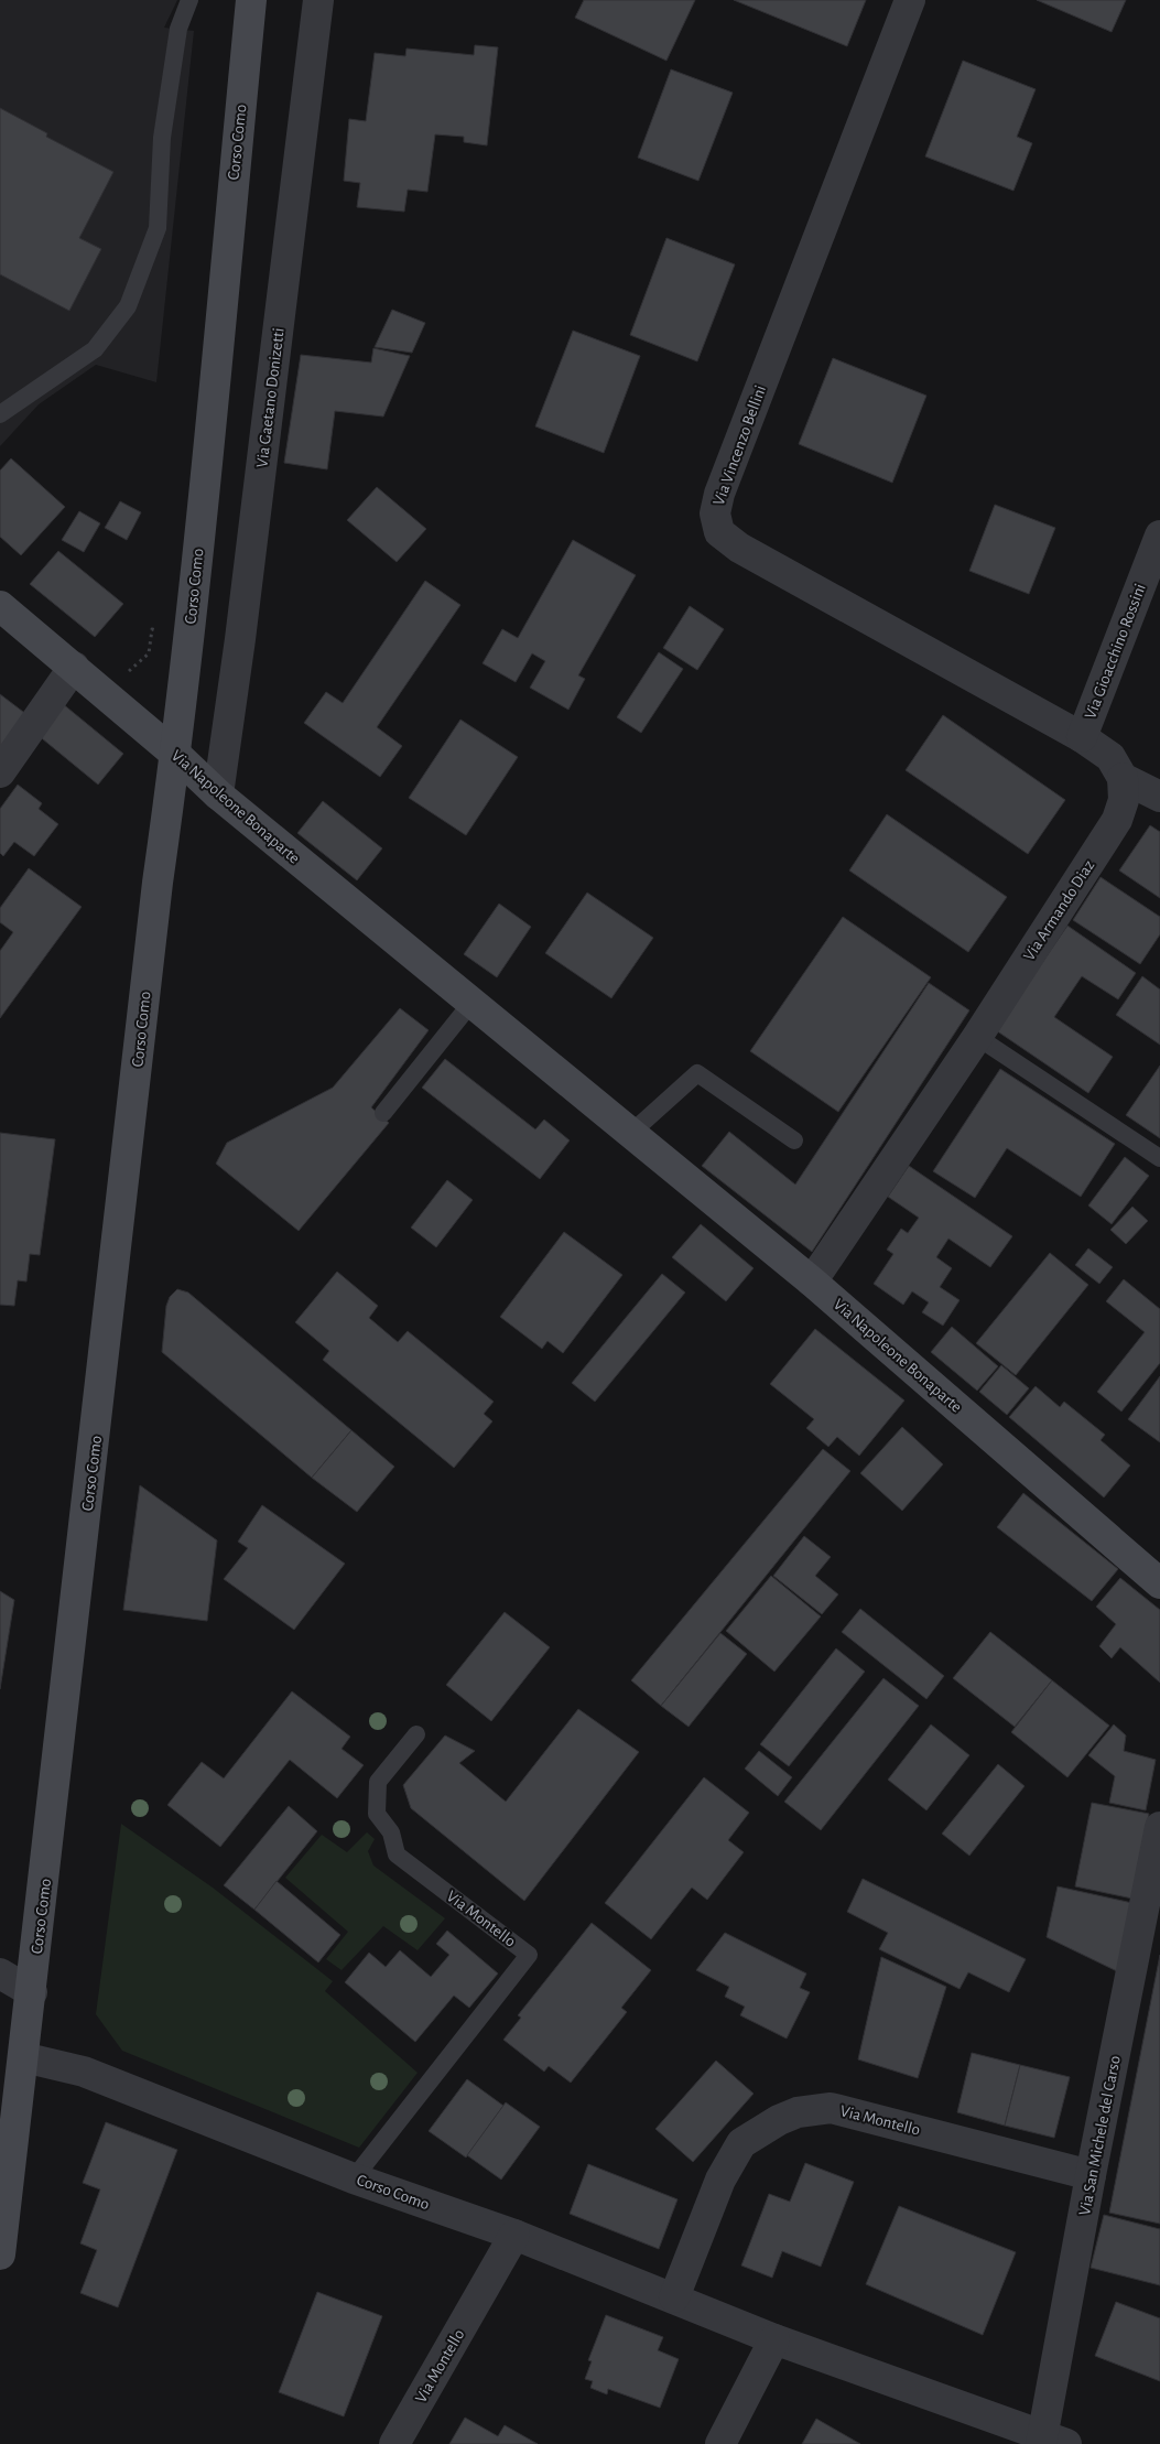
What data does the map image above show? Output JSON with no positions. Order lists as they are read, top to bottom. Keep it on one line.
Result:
{"streets":{"main road":["Corso Como","Via Napoleone Bonaparte"],"street":["Via Gaetano Donizetti","Via Vincenzo Bellini","Via Gioacchino Rossini","Via Armando Diaz","Via Montello","Via San Michele del Carso"]},"crossings":[["Corso Como","Via Napoleone Bonaparte"],["Corso Como","Via Montello"],["Via Gaetano Donizetti","Via Napoleone Bonaparte"],["Via Vincenzo Bellini","Via Gioacchino Rossini"],["Via Vincenzo Bellini","Via Armando Diaz"],["Via Napoleone Bonaparte","Via Armando Diaz"],["Via Montello","Via San Michele del Carso"]]}
